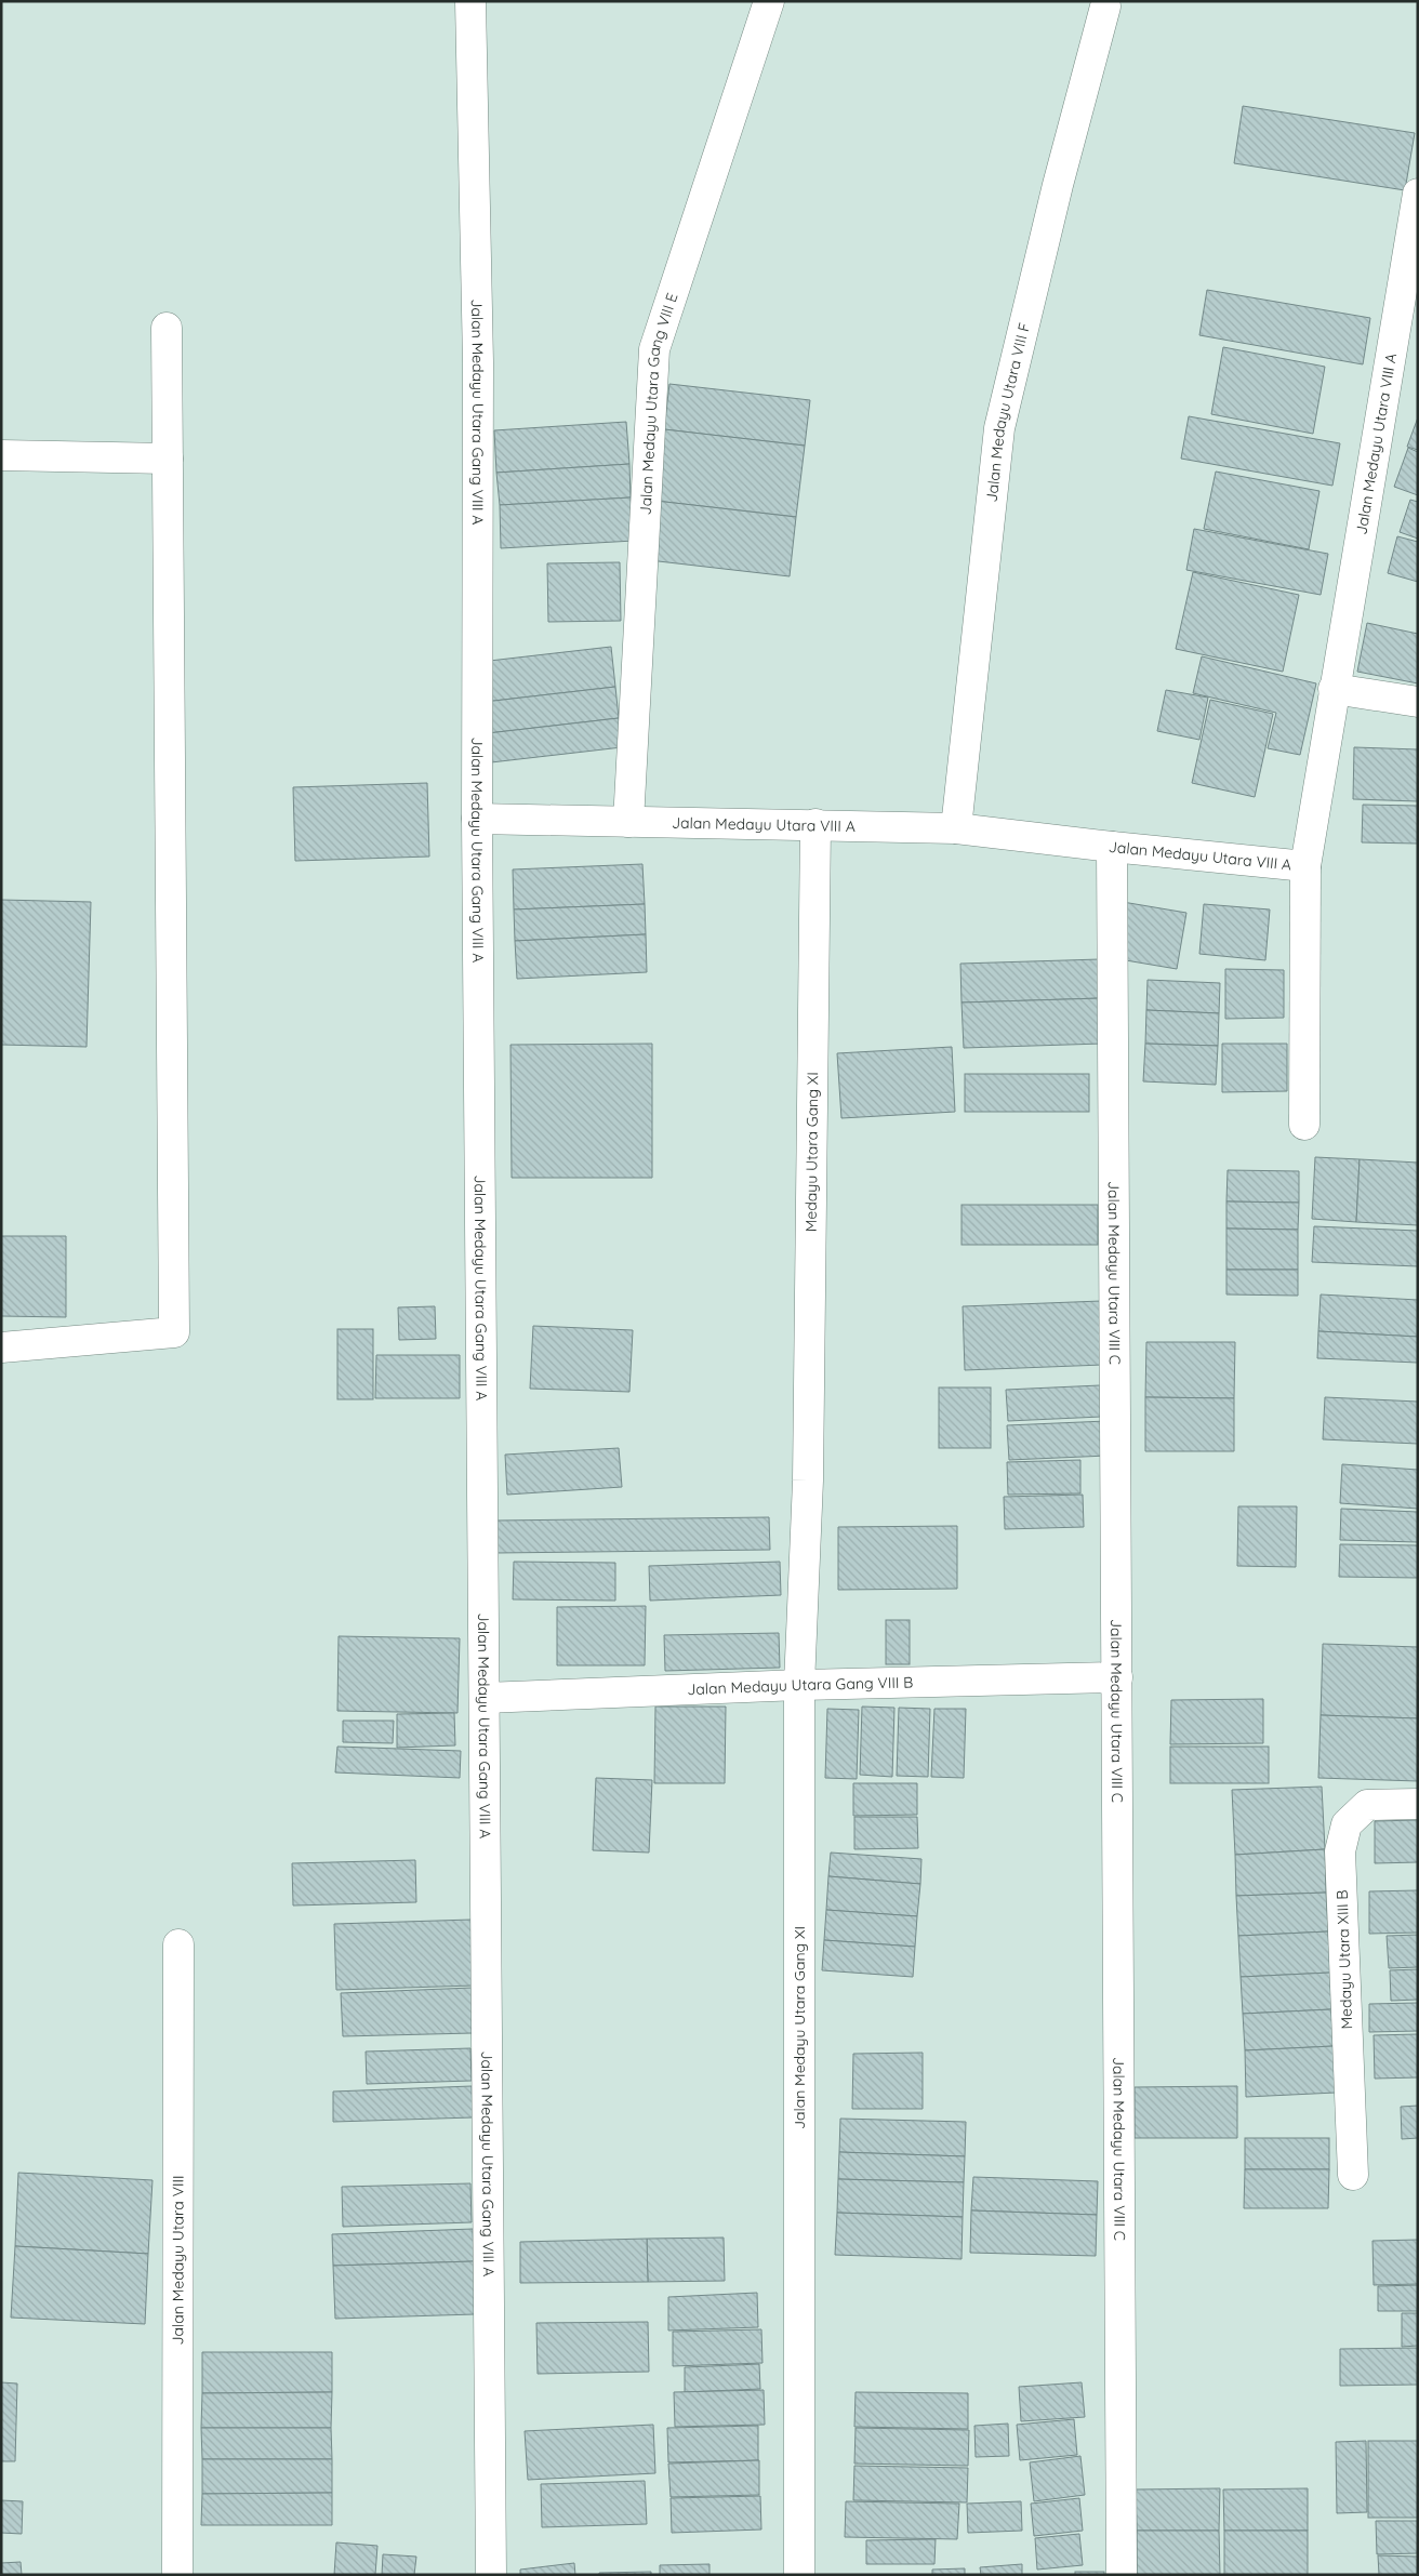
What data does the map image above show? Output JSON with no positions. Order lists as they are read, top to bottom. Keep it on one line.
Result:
{"streets":{"street":["Jalan Medayu Utara Gang VIII E","Jalan Medayu Utara Gang VIII A","Jalan Medayu Utara VIII F","Jalan Medayu Utara VIII A","Medayu Utara Gang XI","Jalan Medayu Utara VIII C","Jalan Medayu Utara Gang VIII B","Medayu Utara XIII B","Jalan Medayu Utara Gang XI","Jalan Medayu Utara VIII"]},"crossings":[["Jalan Medayu Utara Gang VIII E","Jalan Medayu Utara VIII A"],["Jalan Medayu Utara Gang VIII A","Jalan Medayu Utara VIII A"],["Jalan Medayu Utara Gang VIII A","Jalan Medayu Utara Gang VIII B"],["Jalan Medayu Utara VIII F","Jalan Medayu Utara VIII A"],["Jalan Medayu Utara VIII A","Medayu Utara Gang XI"],["Jalan Medayu Utara VIII A","Jalan Medayu Utara VIII C"],["Medayu Utara Gang XI","Jalan Medayu Utara Gang XI"],["Jalan Medayu Utara VIII C","Jalan Medayu Utara Gang VIII B"],["Jalan Medayu Utara Gang VIII B","Jalan Medayu Utara Gang XI"]]}
